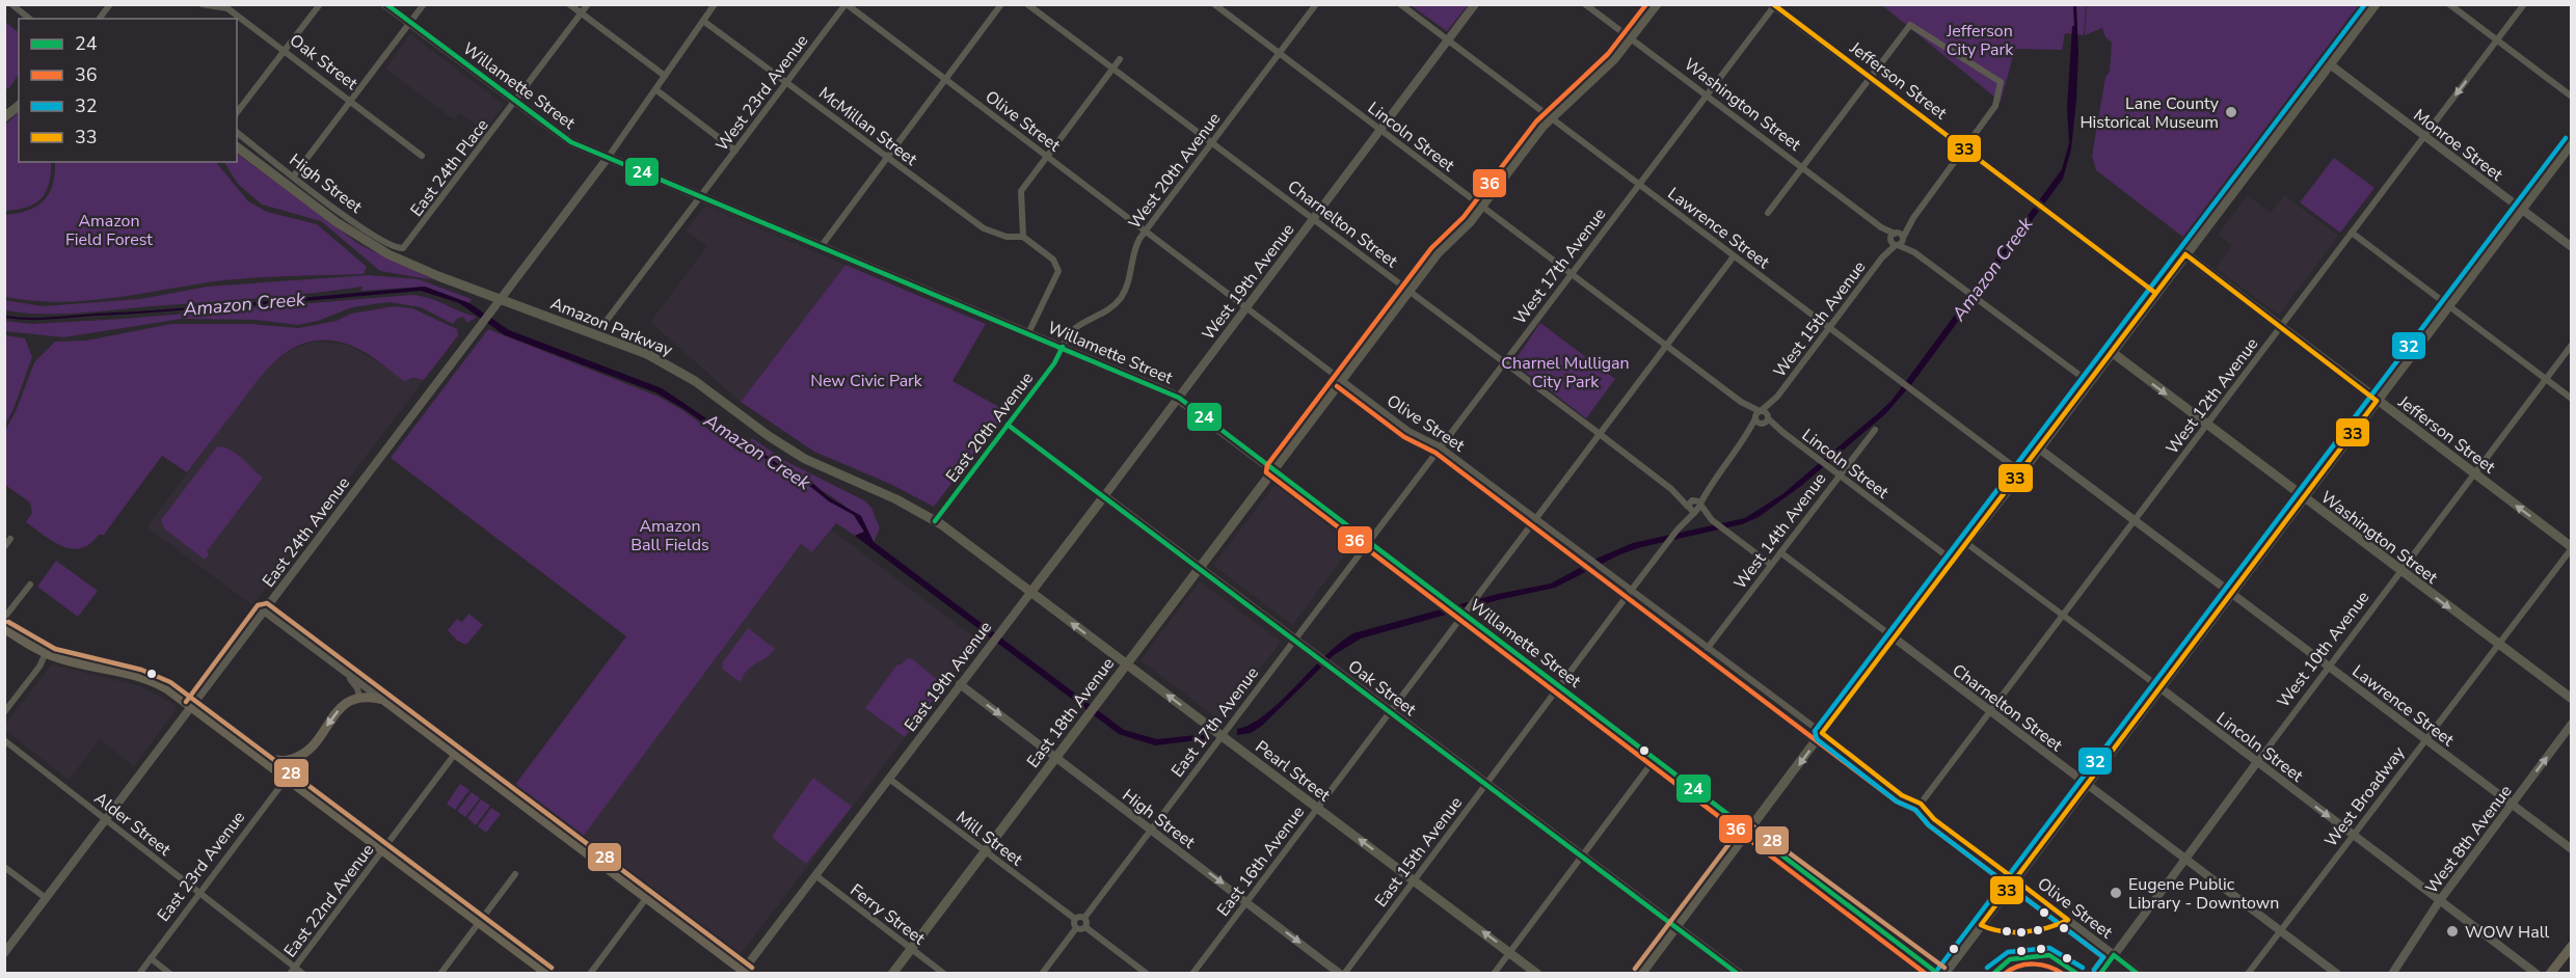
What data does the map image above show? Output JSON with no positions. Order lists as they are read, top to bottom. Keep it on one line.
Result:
{"streets":{"main road":["Oak Street","Jefferson Street","Willamette Street","Washington Street","Amazon Parkway","East 19th Avenue","East 18th Avenue","Pearl Street"],"street":["West 23rd Avenue","Olive Street","McMillan Street","Lincoln Street","Monroe Street","East 24th Place","West 20th Avenue","High Street","Charnelton Street","Lawrence Street","West 17th Avenue","West 19th Avenue","West 15th Avenue","West 12th Avenue","East 20th Avenue","West 14th Avenue","East 24th Avenue","West 10th Avenue","East 17th Avenue","West Broadway","Alder Street","Mill Street","West 8th Avenue","East 15th Avenue","East 16th Avenue","East 23rd Avenue","East 22nd Avenue","Ferry Street"]},"crossings":[["Oak Street","East 20th Avenue"],["Oak Street","East 19th Avenue"],["Oak Street","East 18th Avenue"],["Oak Street","East 17th Avenue"],["Oak Street","East 15th Avenue"],["Oak Street","East 16th Avenue"],["Jefferson Street","West 17th Avenue"],["Jefferson Street","West 15th Avenue"],["Jefferson Street","West 12th Avenue"],["Jefferson Street","West 10th Avenue"],["Jefferson Street","West Broadway"],["Willamette Street","West 23rd Avenue"],["Willamette Street","East 24th Place"],["Willamette Street","West 20th Avenue"],["Willamette Street","West 17th Avenue"],["Willamette Street","West 19th Avenue"],["Willamette Street","West 15th Avenue"],["Willamette Street","East 20th Avenue"],["Willamette Street","East 24th Avenue"],["Willamette Street","East 19th Avenue"],["Willamette Street","East 18th Avenue"],["Willamette Street","East 17th Avenue"],["Willamette Street","East 15th Avenue"],["Willamette Street","East 16th Avenue"],["West 23rd Avenue","Olive Street"],["West 23rd Avenue","McMillan Street"],["Washington Street","West 17th Avenue"],["Washington Street","West 15th Avenue"],["Washington Street","West 12th Avenue"],["Washington Street","West 10th Avenue"],["Washington Street","East 18th Avenue"],["Washington Street","West Broadway"],["Olive Street","West 20th Avenue"],["Olive Street","West 17th Avenue"],["Olive Street","West 19th Avenue"],["Olive Street","West 15th Avenue"],["Olive Street","West 12th Avenue"],["Olive Street","West 14th Avenue"],["Olive Street","West 10th Avenue"],["Olive Street","East 18th Avenue"],["Olive Street","East 16th Avenue"],["Lincoln Street","West 20th Avenue"],["Lincoln Street","West 17th Avenue"],["Lincoln Street","West 19th Avenue"],["Lincoln Street","West 15th Avenue"],["Lincoln Street","West 12th Avenue"],["Lincoln Street","West 14th Avenue"],["Lincoln Street","West 10th Avenue"],["Lincoln Street","East 18th Avenue"],["Lincoln Street","West Broadway"],["Lincoln Street","West 8th Avenue"],["Lincoln Street","East 16th Avenue"],["Monroe Street","West 12th Avenue"],["East 24th Place","High Street"],["West 20th Avenue","Charnelton Street"],["West 20th Avenue","East 20th Avenue"],["High Street","East 19th Avenue"],["High Street","East 18th Avenue"],["High Street","East 17th Avenue"],["High Street","East 15th Avenue"],["High Street","East 16th Avenue"],["Charnelton Street","West 17th Avenue"],["Charnelton Street","West 19th Avenue"],["Charnelton Street","West 15th Avenue"],["Charnelton Street","West 12th Avenue"],["Charnelton Street","West 14th Avenue"],["Charnelton Street","West 10th Avenue"],["Charnelton Street","East 18th Avenue"],["Charnelton Street","West Broadway"],["Charnelton Street","East 16th Avenue"],["Lawrence Street","West 17th Avenue"],["Lawrence Street","West 19th Avenue"],["Lawrence Street","West 15th Avenue"],["Lawrence Street","West 12th Avenue"],["Lawrence Street","West 10th Avenue"],["Lawrence Street","East 18th Avenue"],["Lawrence Street","West Broadway"],["Lawrence Street","West 8th Avenue"],["Lawrence Street","East 16th Avenue"],["West 17th Avenue","East 17th Avenue"],["West 19th Avenue","East 19th Avenue"],["West 15th Avenue","East 15th Avenue"],["Amazon Parkway","East 20th Avenue"],["Amazon Parkway","East 24th Avenue"],["Amazon Parkway","East 19th Avenue"],["Amazon Parkway","Pearl Street"],["East 24th Avenue","Alder Street"],["East 19th Avenue","Pearl Street"],["East 19th Avenue","Mill Street"],["East 19th Avenue","Ferry Street"],["East 18th Avenue","Pearl Street"],["East 18th Avenue","Mill Street"],["East 18th Avenue","Ferry Street"],["East 17th Avenue","Pearl Street"],["Pearl Street","East 15th Avenue"],["Pearl Street","East 16th Avenue"],["Alder Street","East 23rd Avenue"],["Alder Street","East 22nd Avenue"]],"one_way":["High Street","Pearl Street"],"water":["Amazon Creek"],"parks":["Jefferson City Park","Amazon Field Forest","Charnel Mulligan City Park","New Civic Park","Amazon Ball Fields"],"places":["Lane County Historical Museum","Eugene Public Library - Downtown","WOW Hall"],"lines":["transit line 24","transit line 36","transit line 32","transit line 33","transit line 28"],"legend":["24","36","32","33"]}
